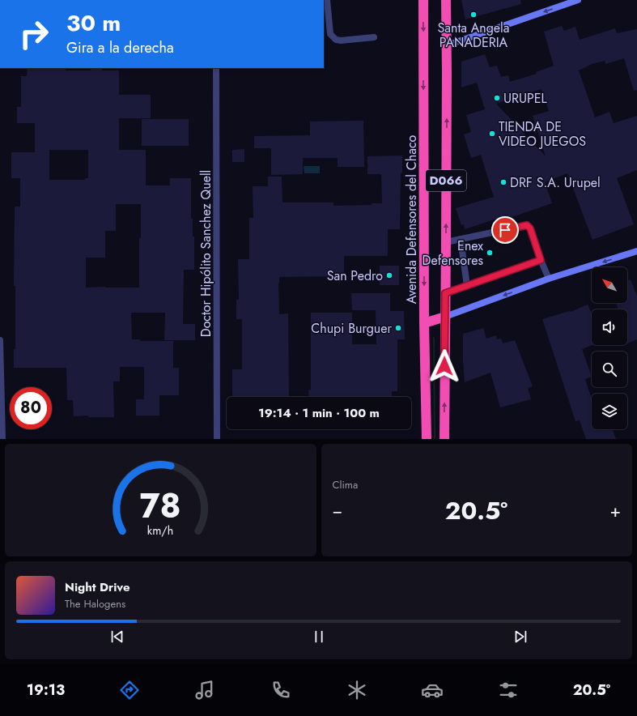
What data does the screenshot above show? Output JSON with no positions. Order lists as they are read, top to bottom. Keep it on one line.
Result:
{"streets":{"highway":["D066","Avenida Defensores del Chaco"],"street":["Doctor Hipólito Sanchez Quell"]},"places":["Santa Angela PANADERIA","URUPEL","TIENDA DE VIDEO JUEGOS","DRF S.A. Urupel","Enex Defensores","San Pedro","Chupi Burguer"],"north":"top left","page":{"turn":["30 m","Gira a la derecha"],"limit":"80","trip":"19:14 · 1 min · 100 m","tile":"Clima","heat":["−","20.5°","+"],"song":["Night Drive","The Halogens"],"tabs":["19:13","20.5°"],"gauge":["78","km/h"]}}
